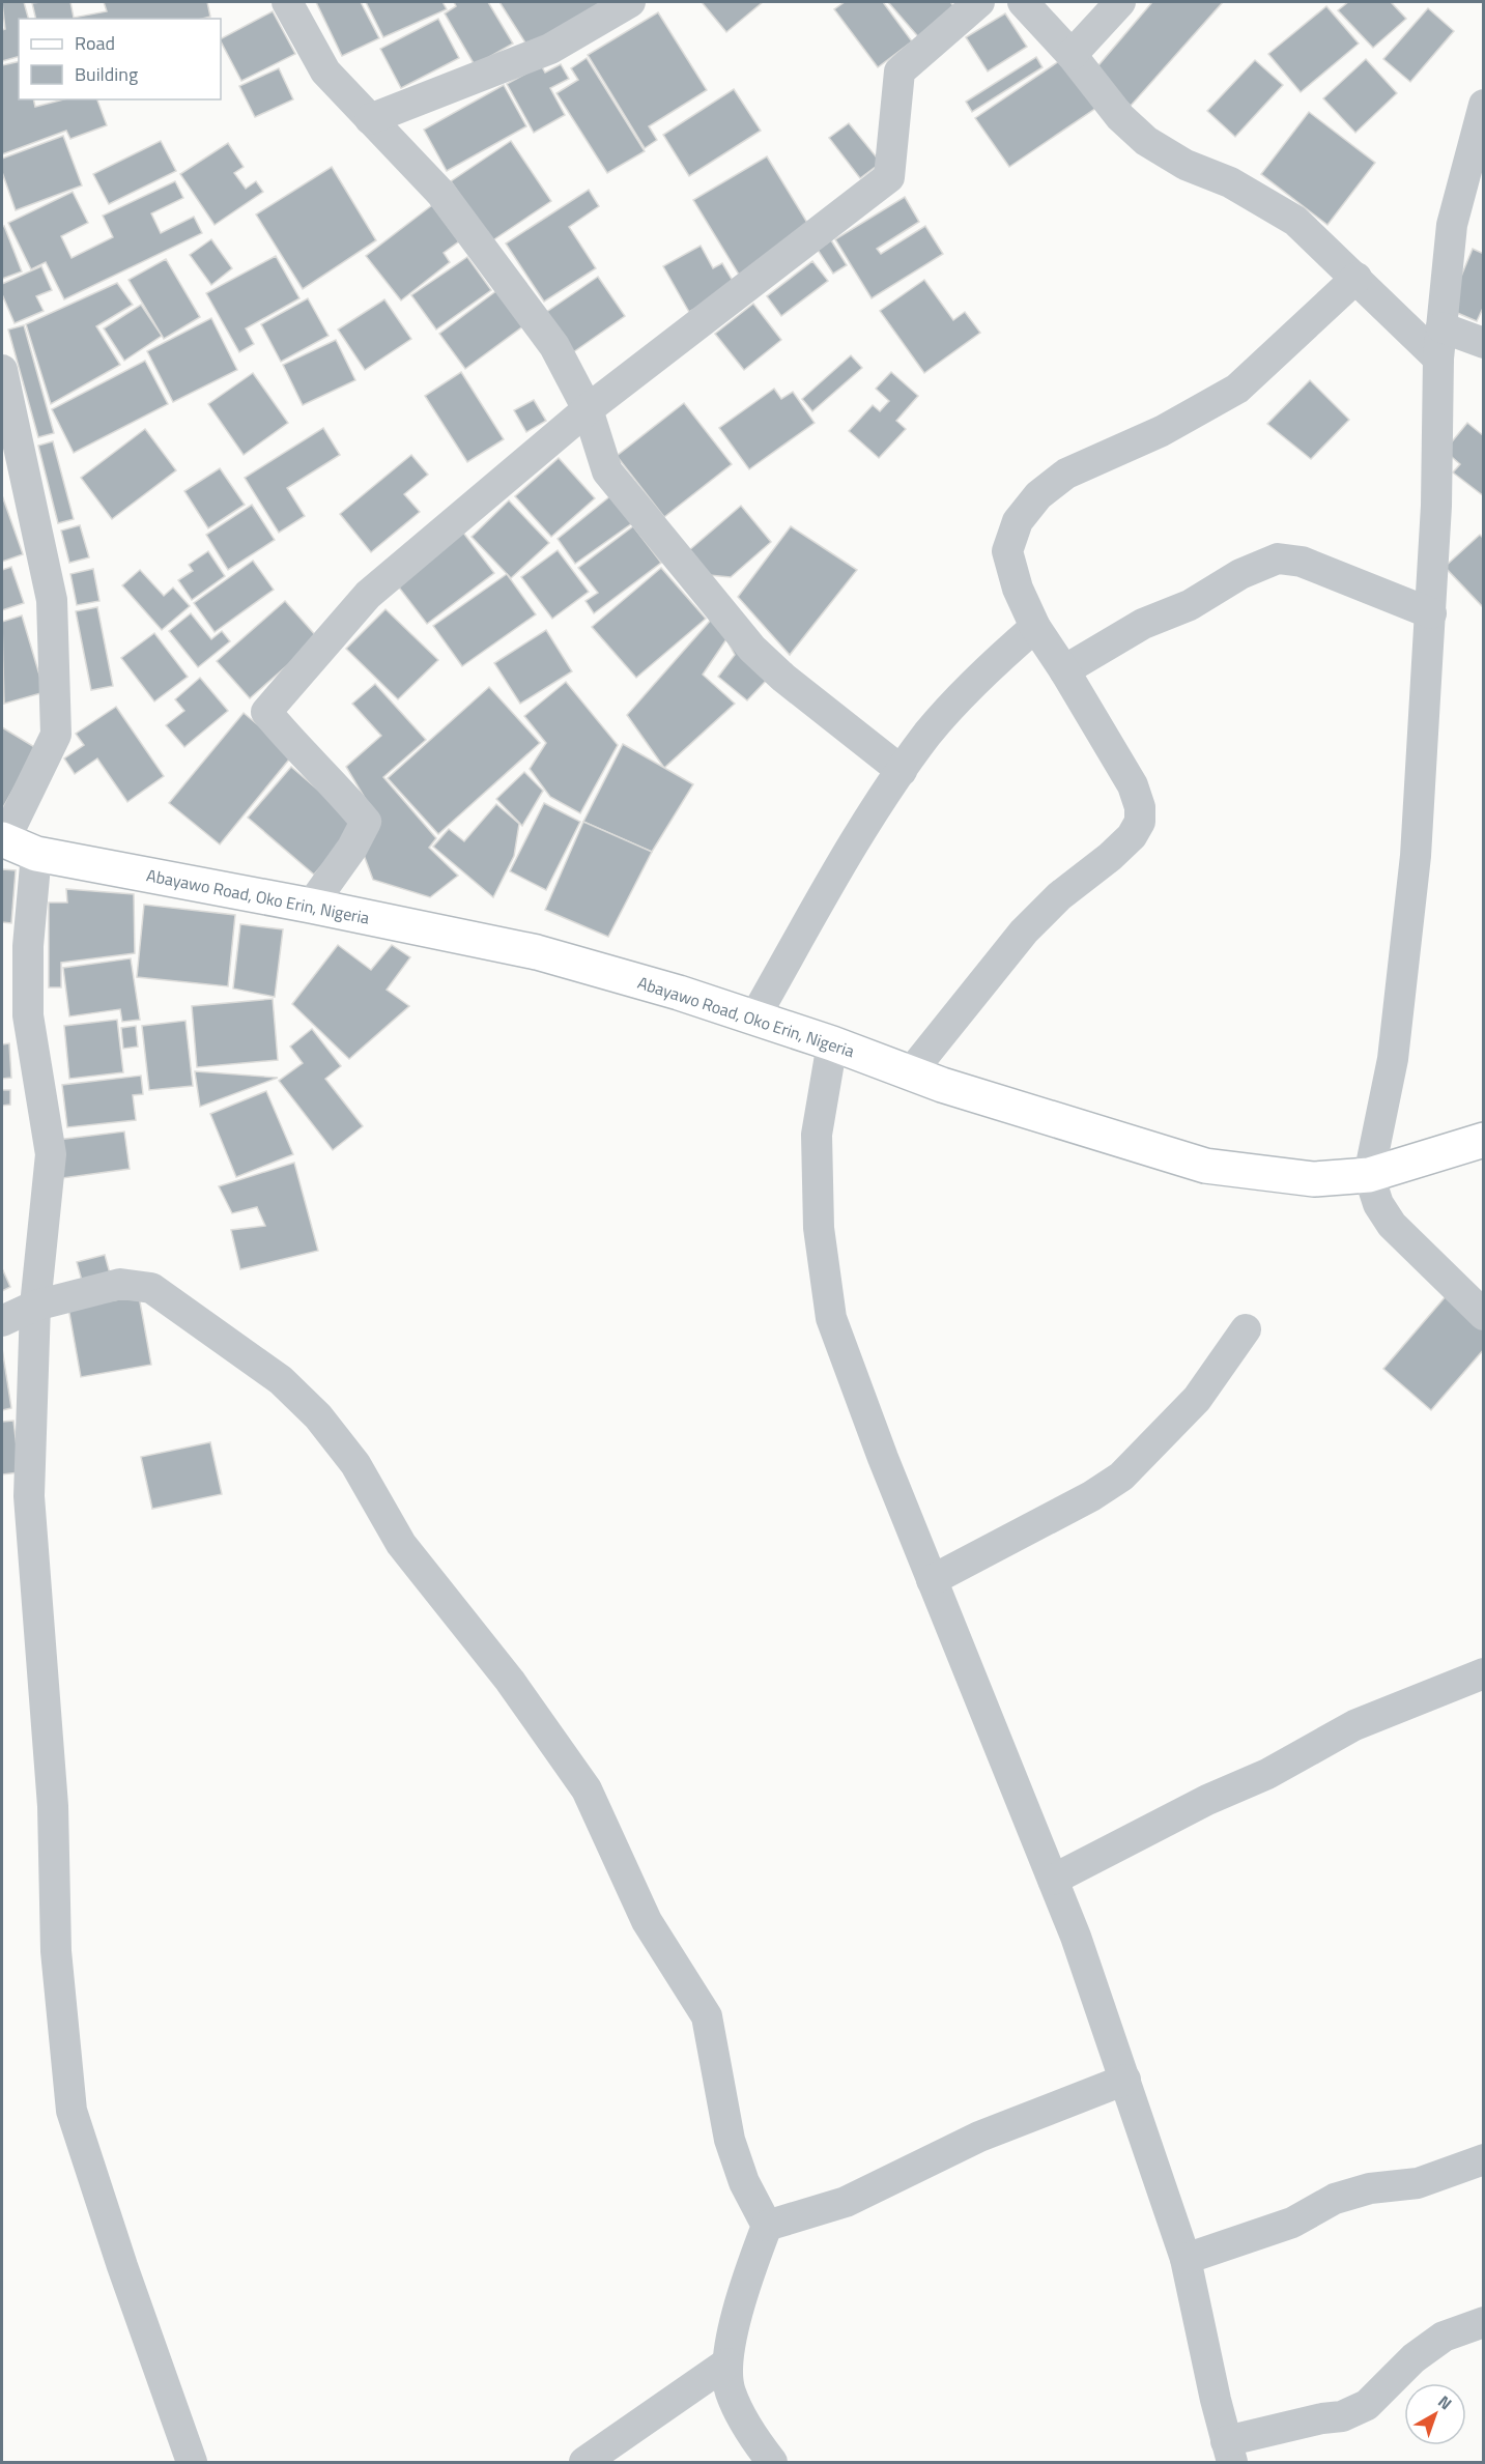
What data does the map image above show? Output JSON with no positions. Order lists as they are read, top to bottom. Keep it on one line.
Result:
{"streets":{"street":["Abayawo Road, Oko Erin, Nigeria"]},"legend":["Road","Building"],"north":"top right"}
